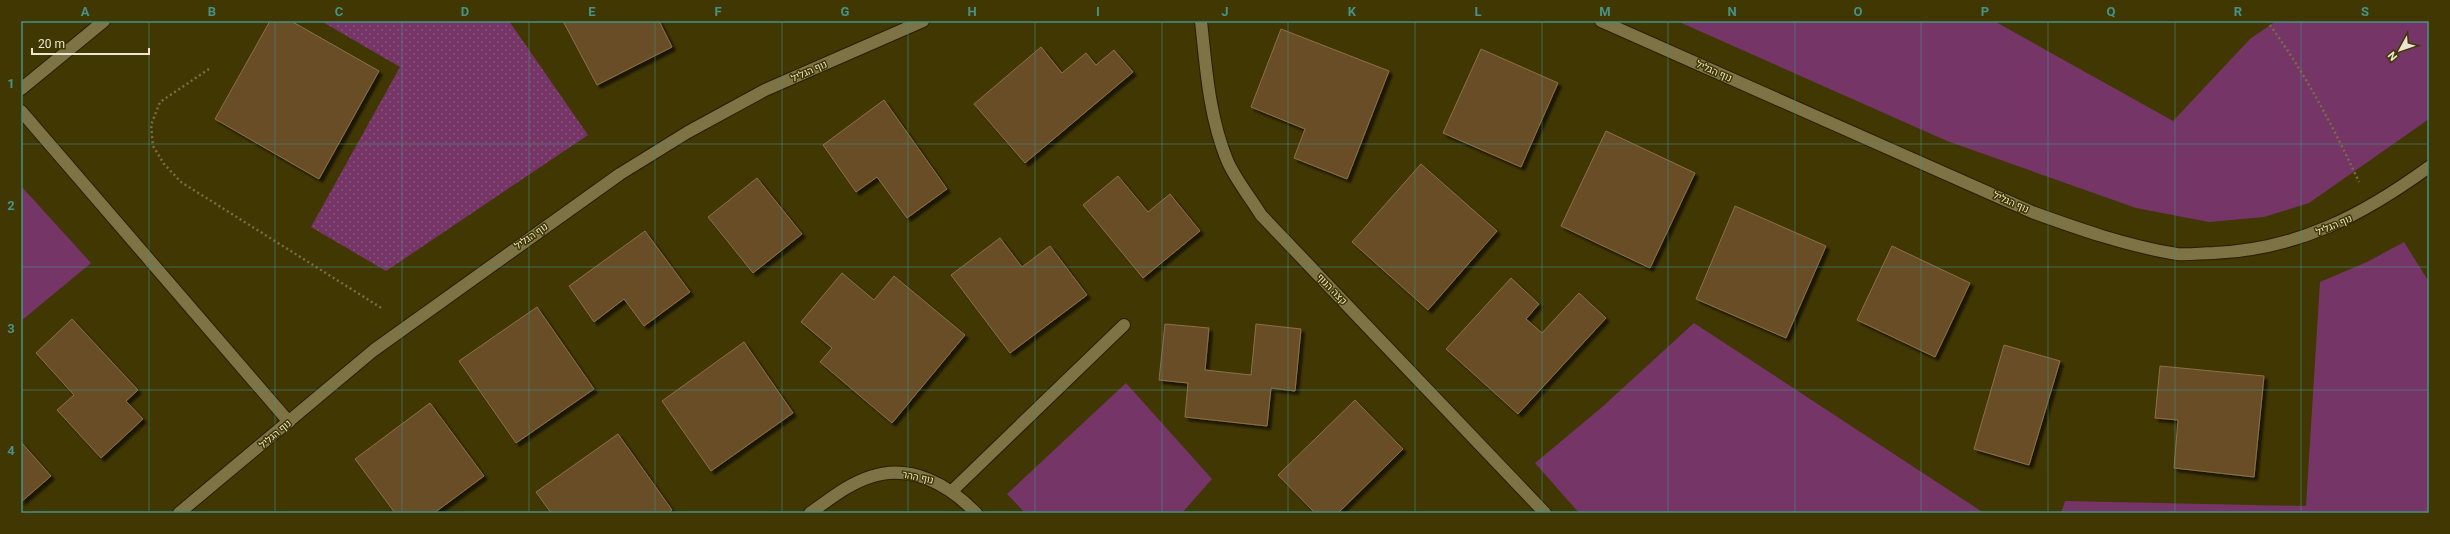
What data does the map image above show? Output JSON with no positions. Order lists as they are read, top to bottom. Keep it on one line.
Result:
{"streets":{"street":["נוף הגליל","קצה הנוף","נוף ההר"]},"scale_bar":"20 m","north":"bottom left","grid":{"columns":["A","B","C","D","E","F","G","H","I","J","K","L","M","N","O","P","Q","R","S"],"rows":["1","2","3","4"]}}
